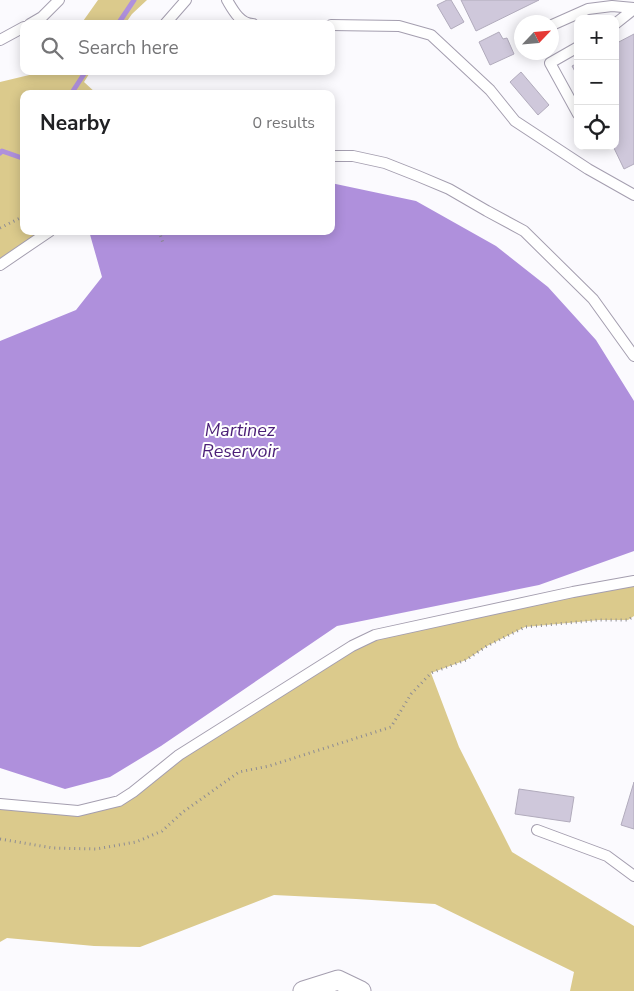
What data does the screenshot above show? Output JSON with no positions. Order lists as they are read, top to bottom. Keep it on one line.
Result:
{"water":["Martinez Reservoir"],"north":"top right","page":{"map_buttons":["+","−"],"search":"Search here","heading":["Nearby","0 results"]}}
